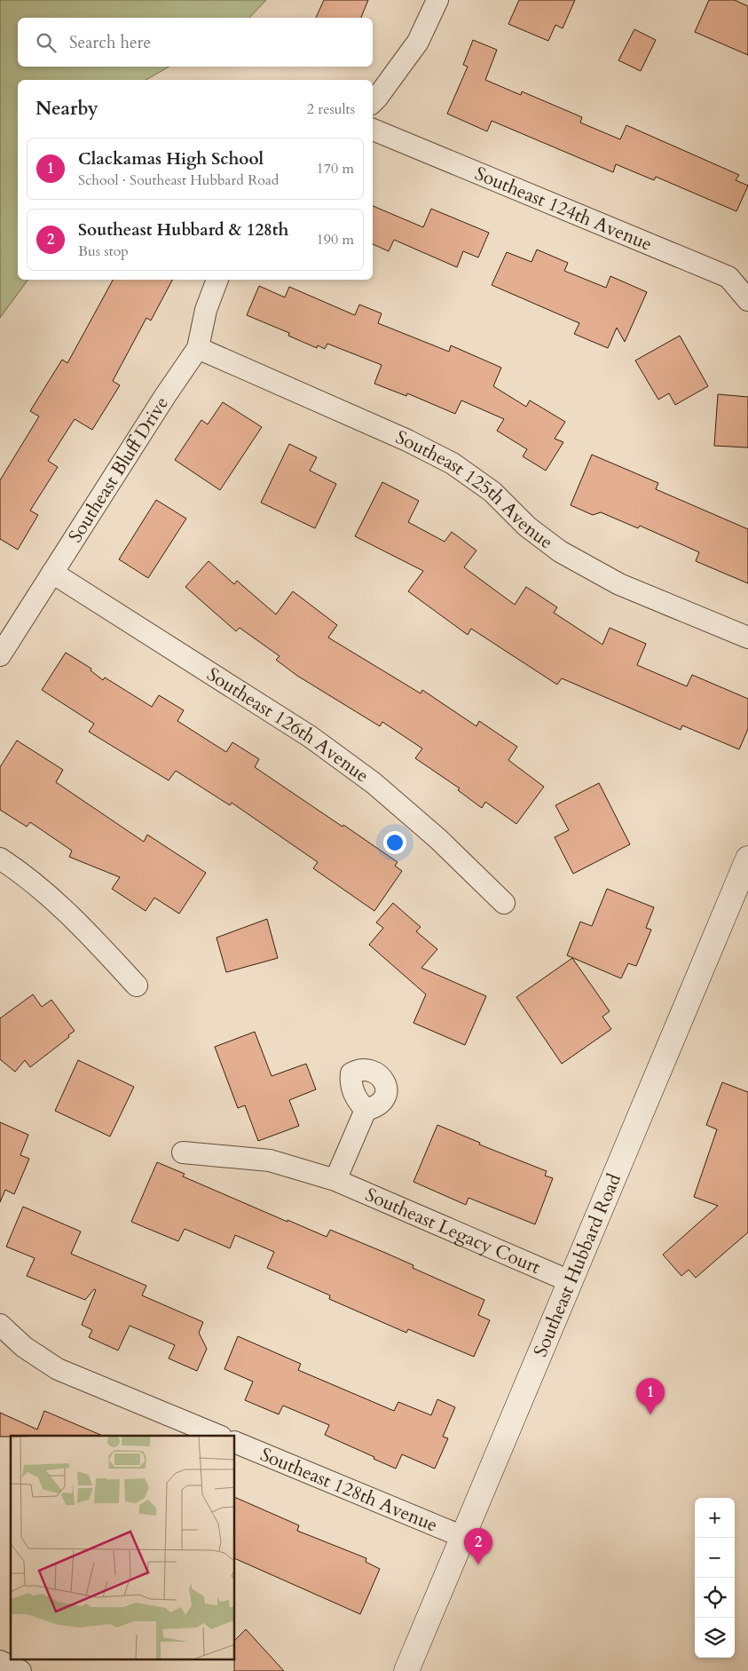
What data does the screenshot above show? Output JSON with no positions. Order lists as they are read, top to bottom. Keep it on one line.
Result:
{"streets":{"main road":["Southeast Hubbard Road"],"street":["Southeast 124th Avenue","Southeast Bluff Drive","Southeast 125th Avenue","Southeast 126th Avenue","Southeast Legacy Court","Southeast 128th Avenue"]},"crossings":[["Southeast Bluff Drive","Southeast 125th Avenue"],["Southeast Bluff Drive","Southeast 126th Avenue"],["Southeast Legacy Court","Southeast Hubbard Road"],["Southeast Hubbard Road","Southeast 128th Avenue"]],"page":{"search":"Search here","heading":["Nearby","2 results"],"list":[{"mark":"1","name":"Clackamas High School","note":"School · Southeast Hubbard Road","value":"170 m"},{"mark":"2","name":"Southeast Hubbard & 128th","note":"Bus stop","value":"190 m"}],"pins":["1","2"],"map_buttons":["+","−"]}}
